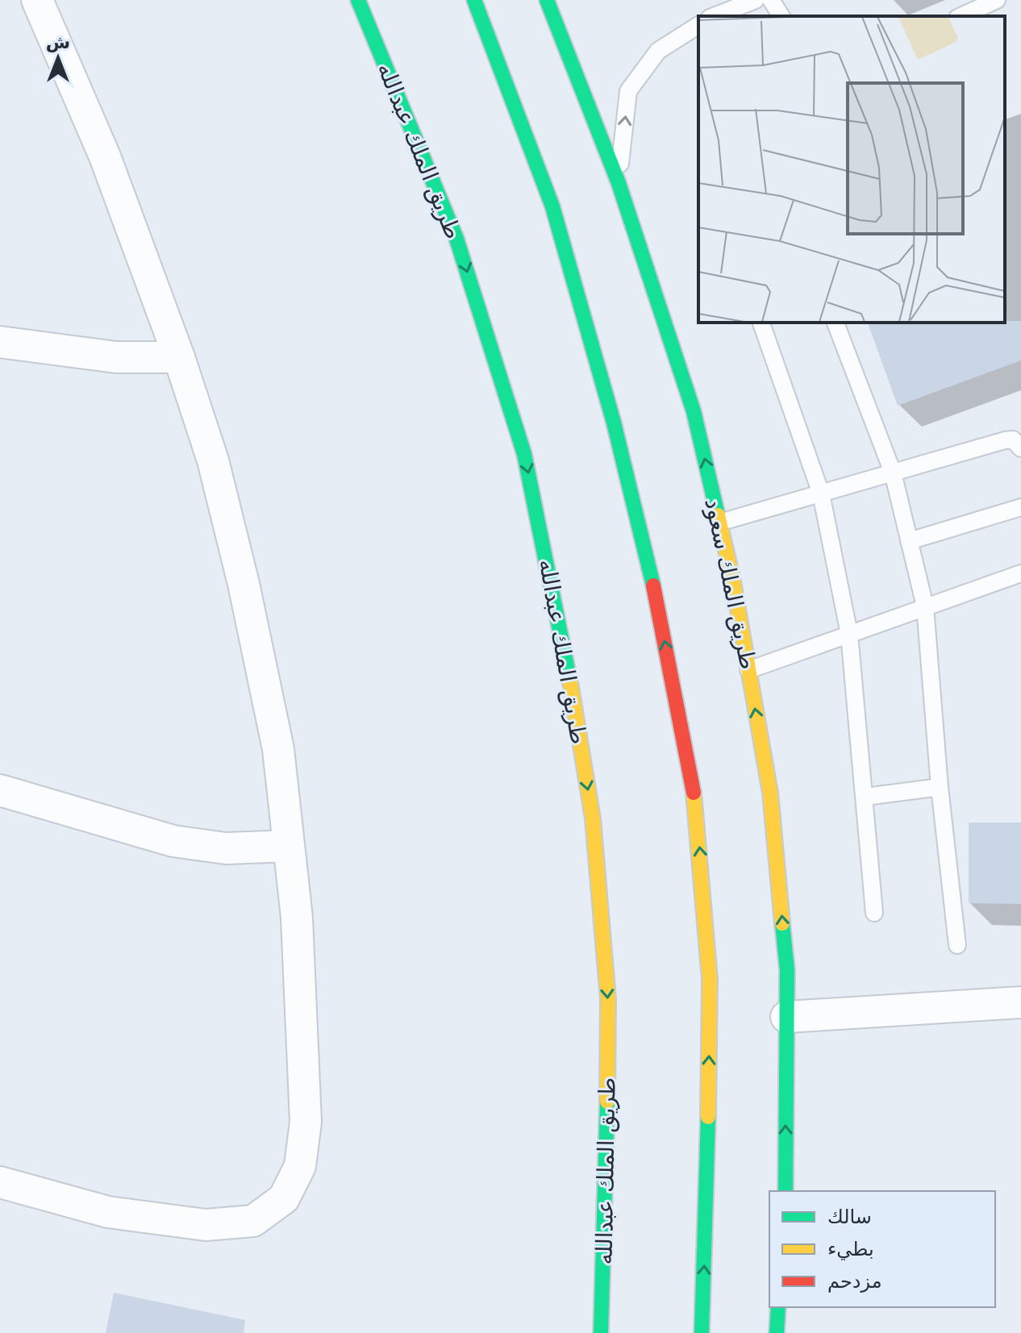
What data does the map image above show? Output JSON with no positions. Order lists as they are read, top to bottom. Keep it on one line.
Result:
{"streets":{"main road":["طريق الملك عبدالله","طريق الملك سعود"]},"legend":["سالك","بطيء","مزدحم"],"north":"top"}
